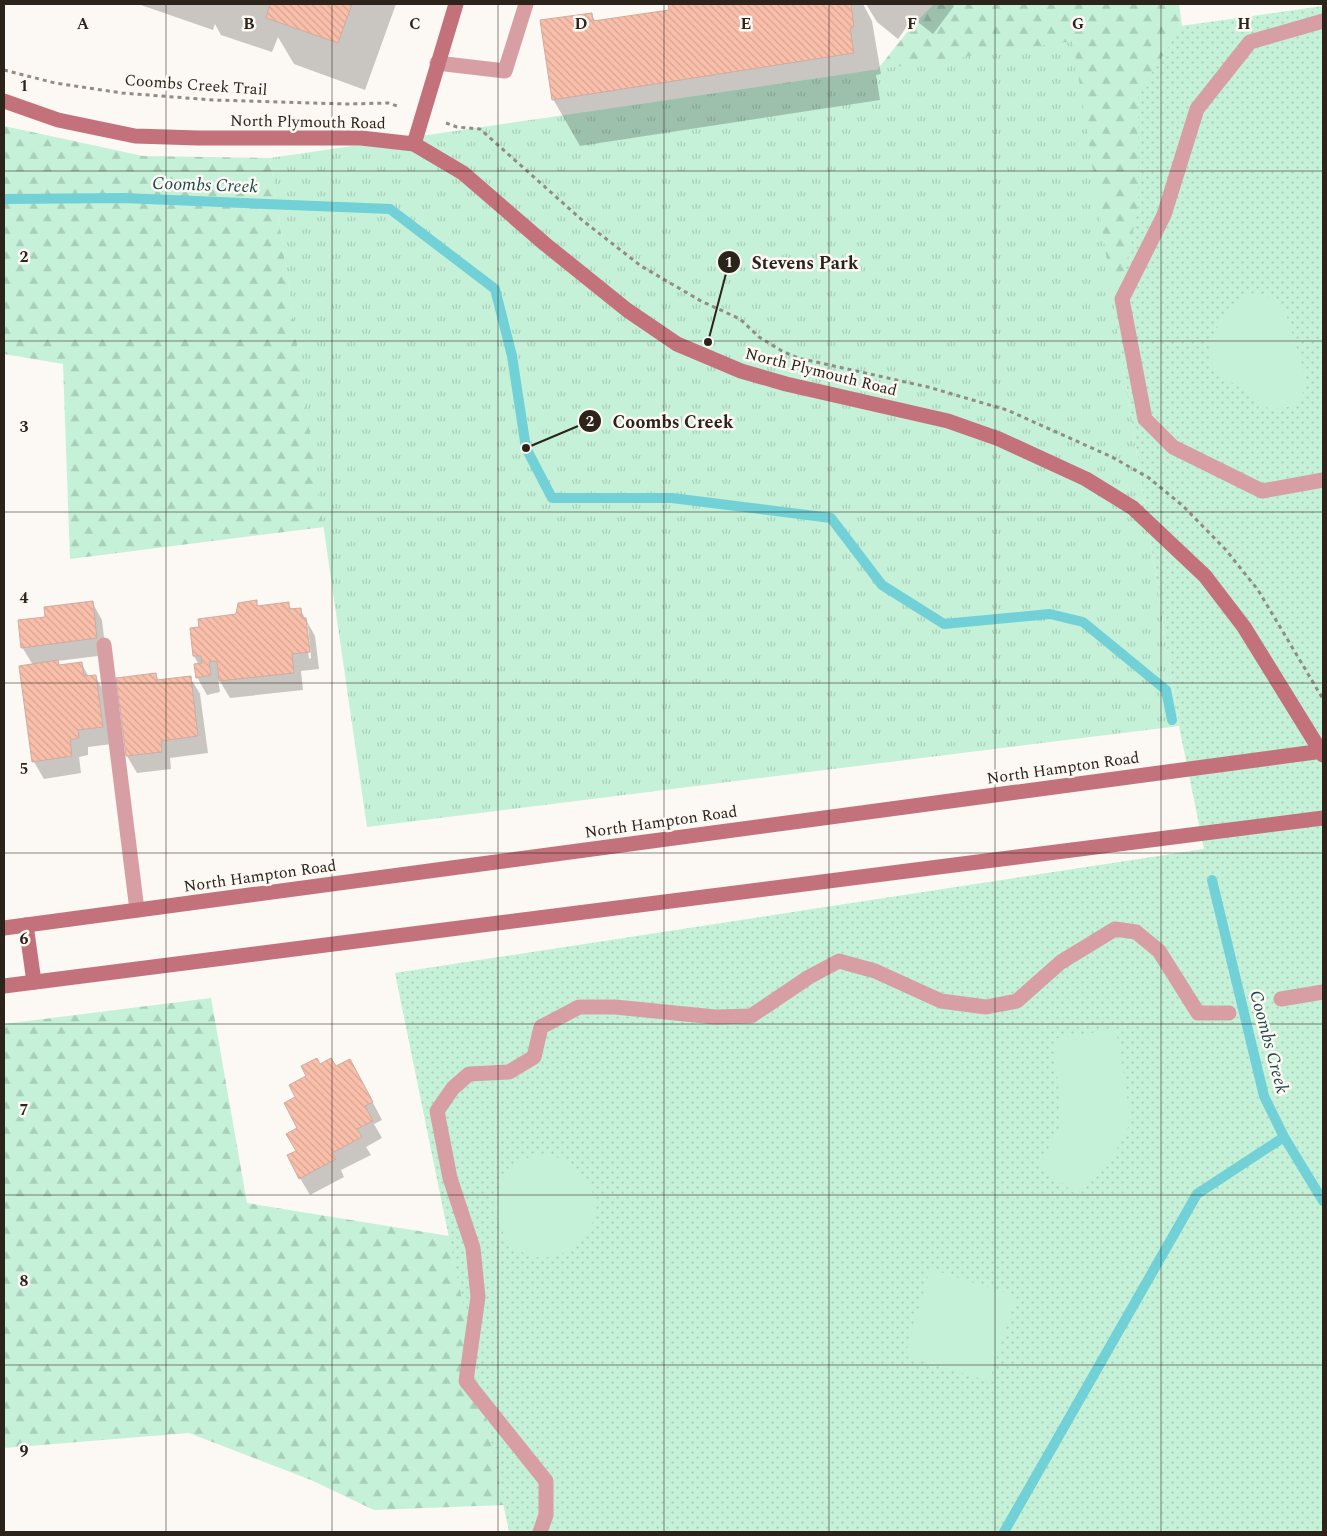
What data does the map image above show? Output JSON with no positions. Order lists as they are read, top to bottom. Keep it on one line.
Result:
{"streets":{"main road":["North Plymouth Road","North Hampton Road"],"path":["Coombs Creek Trail"]},"crossings":[["North Plymouth Road","North Hampton Road"]],"water":["Coombs Creek"],"places":["Stevens Park","Coombs Creek"],"grid":{"columns":["A","B","C","D","E","F","G","H"],"rows":["1","2","3","4","5","6","7","8","9"]}}
